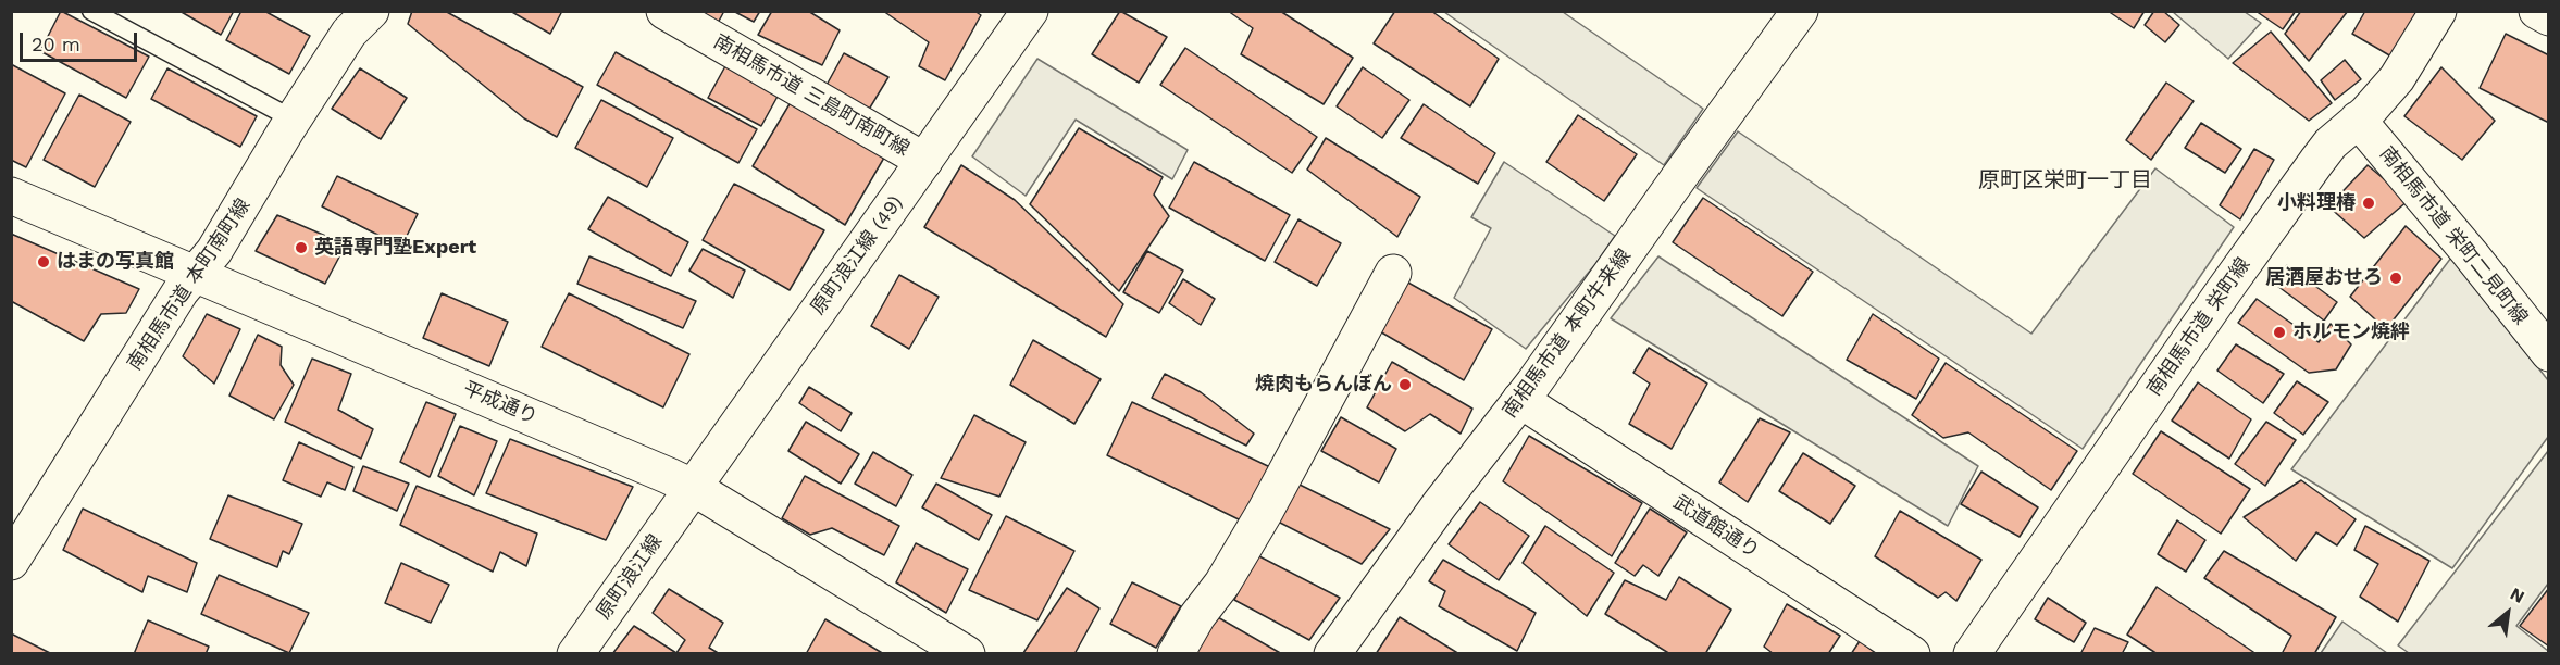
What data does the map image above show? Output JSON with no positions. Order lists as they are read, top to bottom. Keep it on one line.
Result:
{"streets":{"street":["南相馬市道 三島町南町線","南相馬市道 栄町二見町線","原町浪江線 (49)","南相馬市道 本町南町線","南相馬市道 栄町線","南相馬市道 本町牛来線","平成通り","武道館通り","原町浪江線"]},"crossings":[["南相馬市道 三島町南町線","原町浪江線 (49)"],["南相馬市道 栄町二見町線","南相馬市道 栄町線"],["原町浪江線 (49)","平成通り"],["原町浪江線 (49)","原町浪江線"],["南相馬市道 本町南町線","平成通り"],["南相馬市道 本町牛来線","武道館通り"],["平成通り","原町浪江線"]],"districts":["原町区栄町一丁目"],"places":["小料理椿","英語専門塾Expert","はまの写真館","居酒屋おせろ","ホルモン焼絆","焼肉もらんぼん"],"scale_bar":"20 m","north":"top right"}
